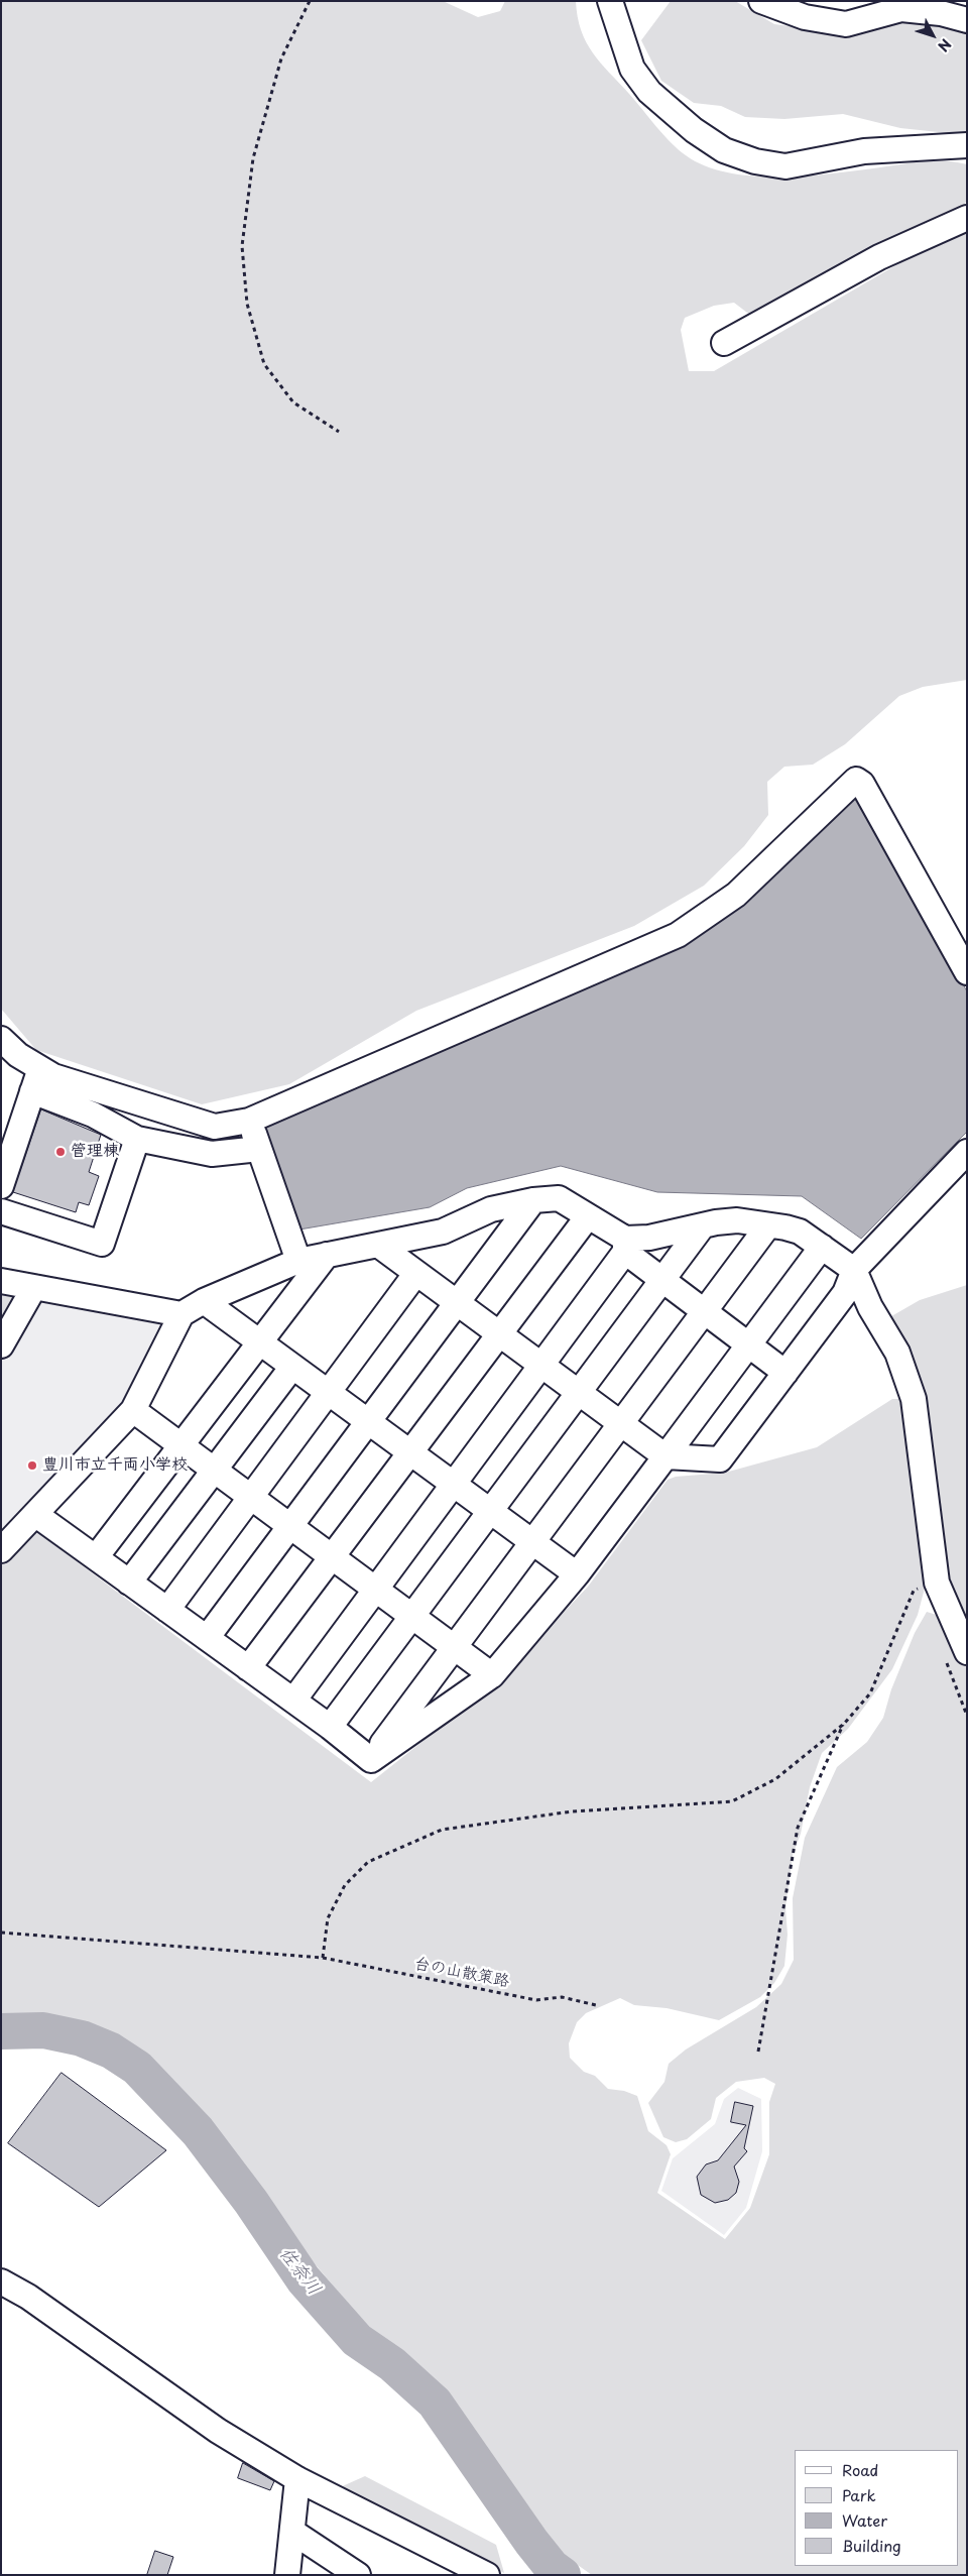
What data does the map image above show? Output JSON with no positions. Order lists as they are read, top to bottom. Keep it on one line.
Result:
{"streets":{"path":["台の山散策路"]},"water":["佐奈川"],"places":["管理棟","豊川市立千両小学校"],"legend":["Road","Park","Water","Building"],"north":"bottom right"}
